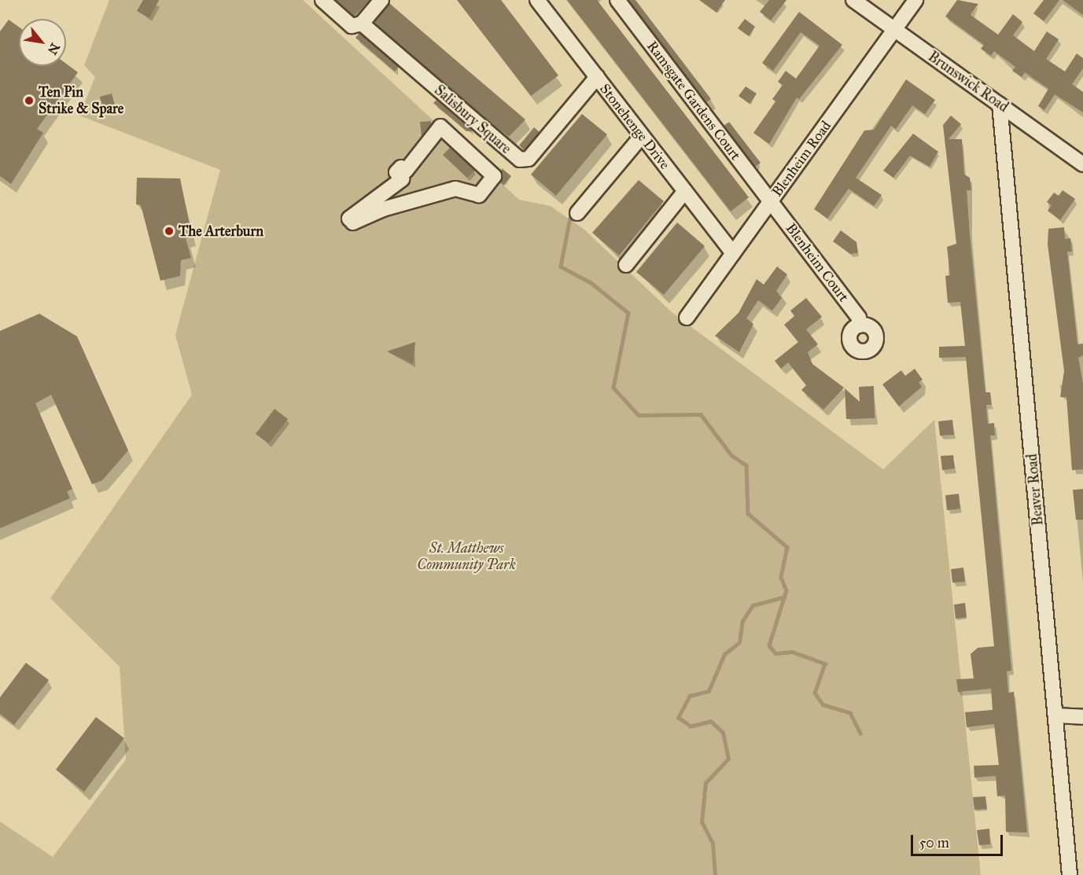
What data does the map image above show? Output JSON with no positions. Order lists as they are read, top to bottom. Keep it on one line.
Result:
{"streets":{"street":["Brunswick Road","Ramsgate Gardens Court","Salisbury Square","Stonehenge Drive","Blenheim Road","Blenheim Court","Beaver Road"]},"crossings":[["Brunswick Road","Blenheim Road"],["Brunswick Road","Beaver Road"],["Ramsgate Gardens Court","Blenheim Road"],["Ramsgate Gardens Court","Blenheim Court"],["Salisbury Square","Stonehenge Drive"],["Stonehenge Drive","Blenheim Road"],["Blenheim Road","Blenheim Court"]],"parks":["St. Matthews Community Park"],"places":["Ten Pin Strike & Spare","The Arterburn"],"scale_bar":"50 m","north":"bottom right"}
